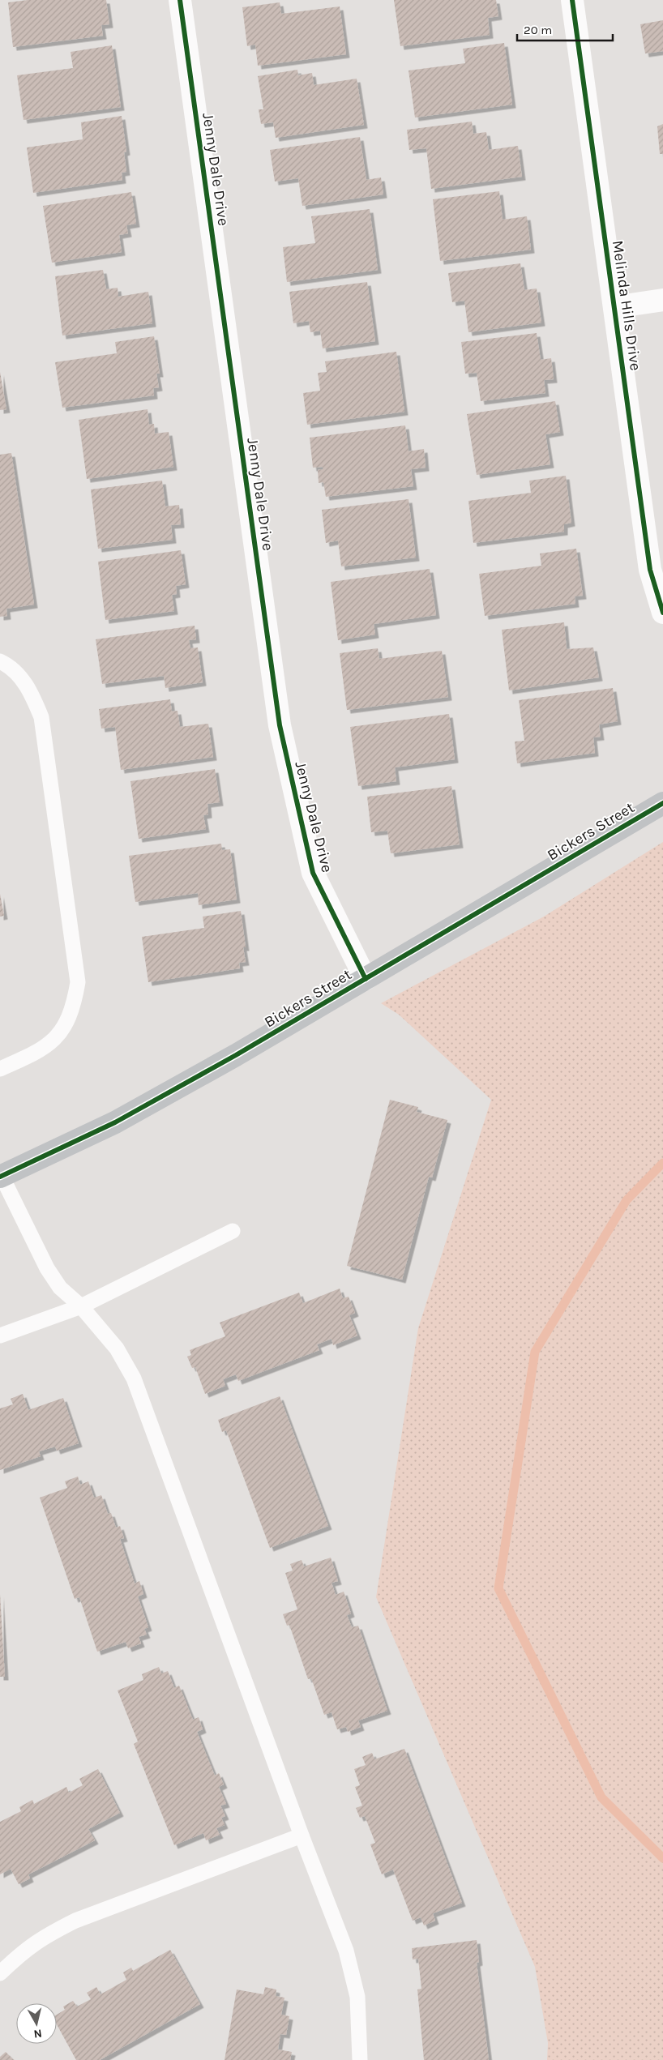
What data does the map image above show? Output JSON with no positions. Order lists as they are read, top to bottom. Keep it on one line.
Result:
{"streets":{"street":["Jenny Dale Drive","Melinda Hills Drive","Bickers Street"]},"crossings":[["Jenny Dale Drive","Bickers Street"]],"scale_bar":"20 m","north":"bottom"}
